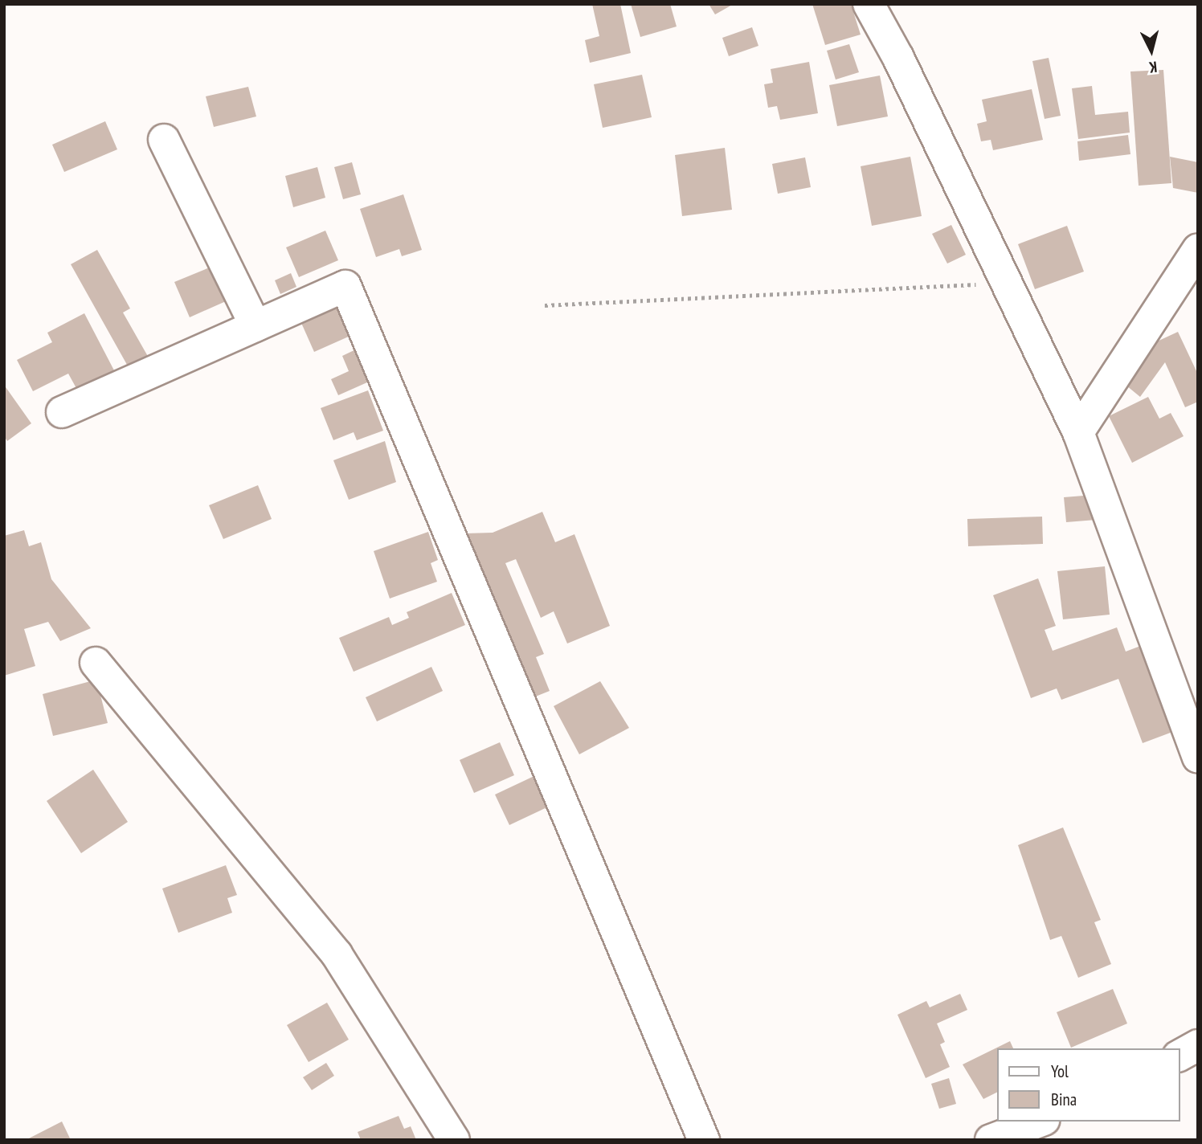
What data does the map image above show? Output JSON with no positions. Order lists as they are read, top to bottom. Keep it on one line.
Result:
{"legend":["Yol","Bina"],"north":"bottom"}
